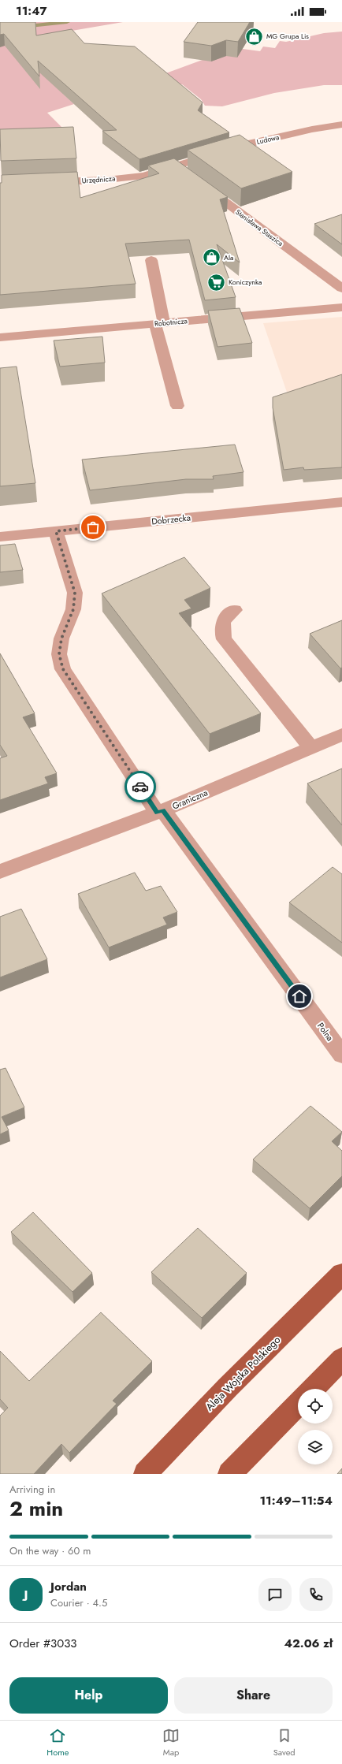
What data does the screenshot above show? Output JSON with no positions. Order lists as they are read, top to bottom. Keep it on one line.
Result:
{"streets":{"main road":["Aleja Wojska Polskiego"],"street":["Ludowa","Urzędnicza","Stanisława Staszica","Robotnicza","Dobrzecka","Graniczna","Polna"]},"crossings":[["Ludowa","Urzędnicza"],["Dobrzecka","Polna"],["Graniczna","Polna"]],"places":{"shop":["MG Grupa Lis","Ala"],"supermarket":["Koniczynka"]},"page":{"status":"11:47","heading":["2 min","Arriving in","11:49–11:54"],"panel":["Jordan","Courier · 4.5","Order #3033","42.06 zł"],"bar":"On the way · 60 m","round":"J","buttons":["Help","Share"],"tabs":["Home","Map","Saved"]}}
